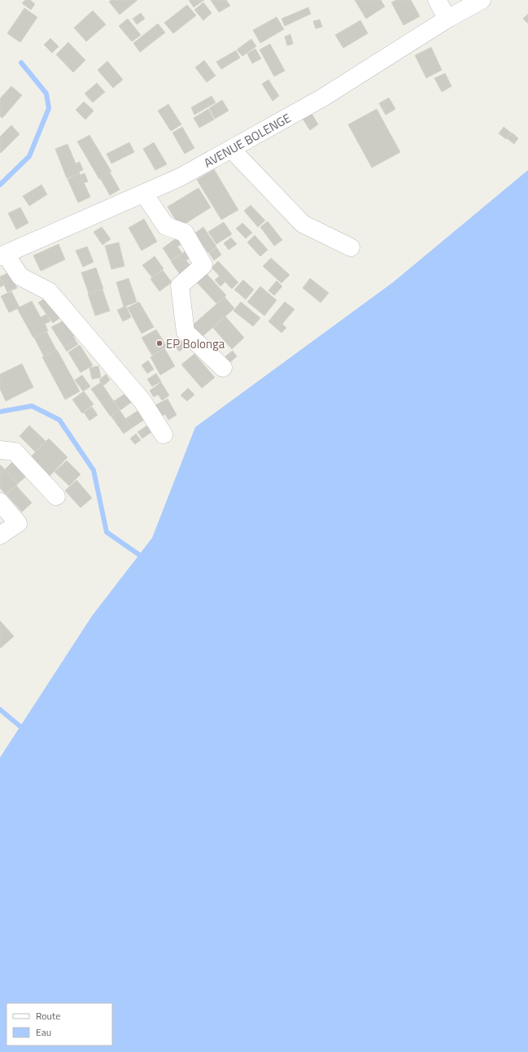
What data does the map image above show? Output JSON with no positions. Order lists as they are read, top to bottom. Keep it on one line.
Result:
{"streets":{"street":["AVENUE BOLENGE"]},"places":["EP Bolonga"],"legend":["Route","Eau"]}
